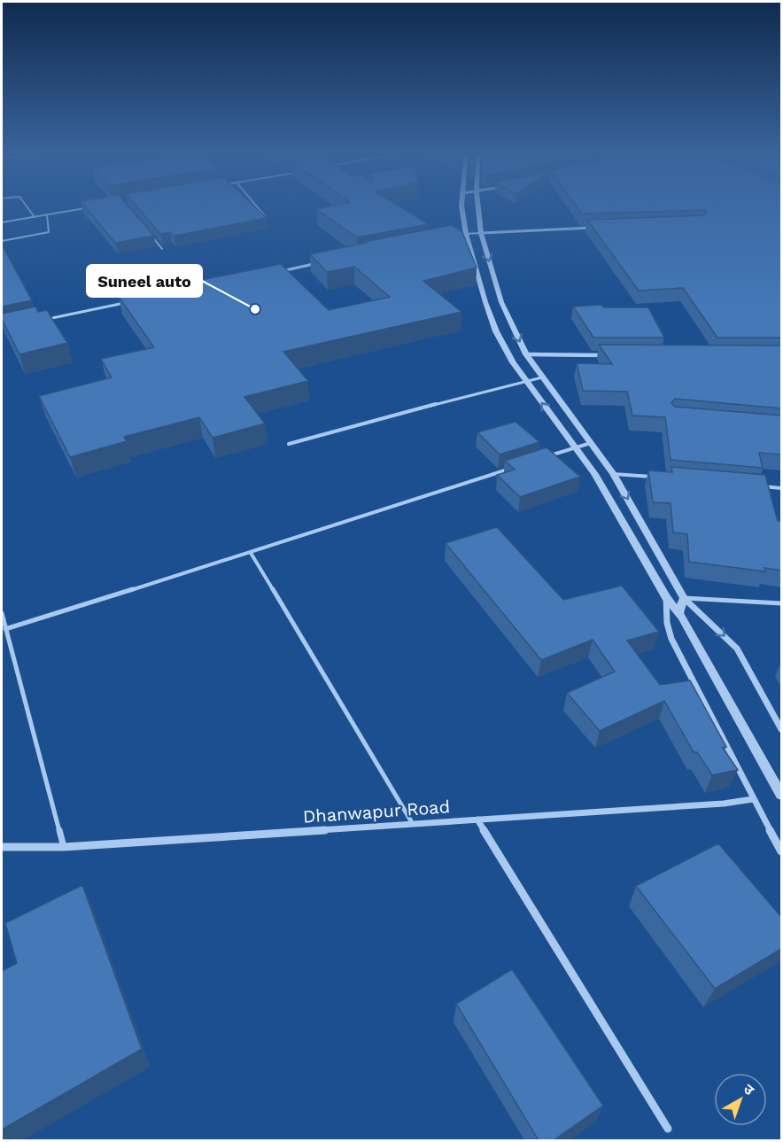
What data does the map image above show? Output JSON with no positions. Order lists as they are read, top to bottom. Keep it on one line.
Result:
{"streets":{"street":["Dhanwapur Road"]},"places":["Suneel auto"],"north":"top right"}
